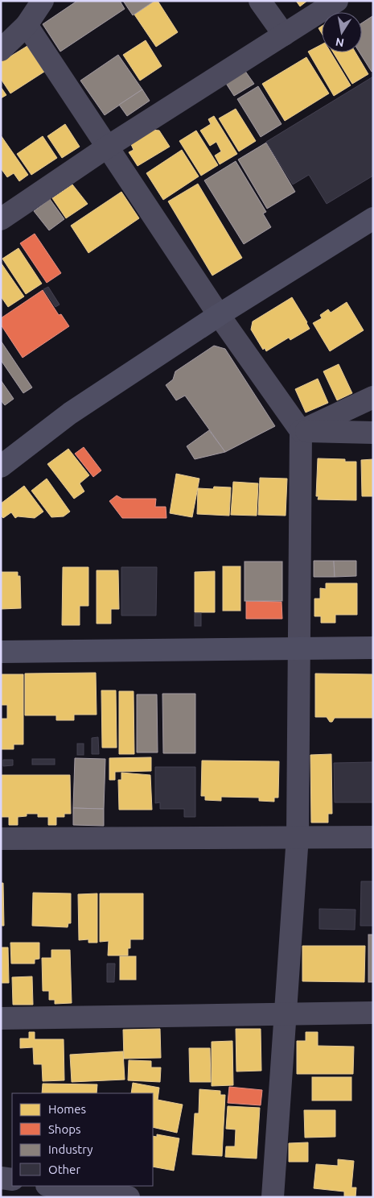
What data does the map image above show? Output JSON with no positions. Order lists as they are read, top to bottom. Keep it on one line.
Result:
{"legend":["Homes","Shops","Industry","Other"],"north":"bottom"}
